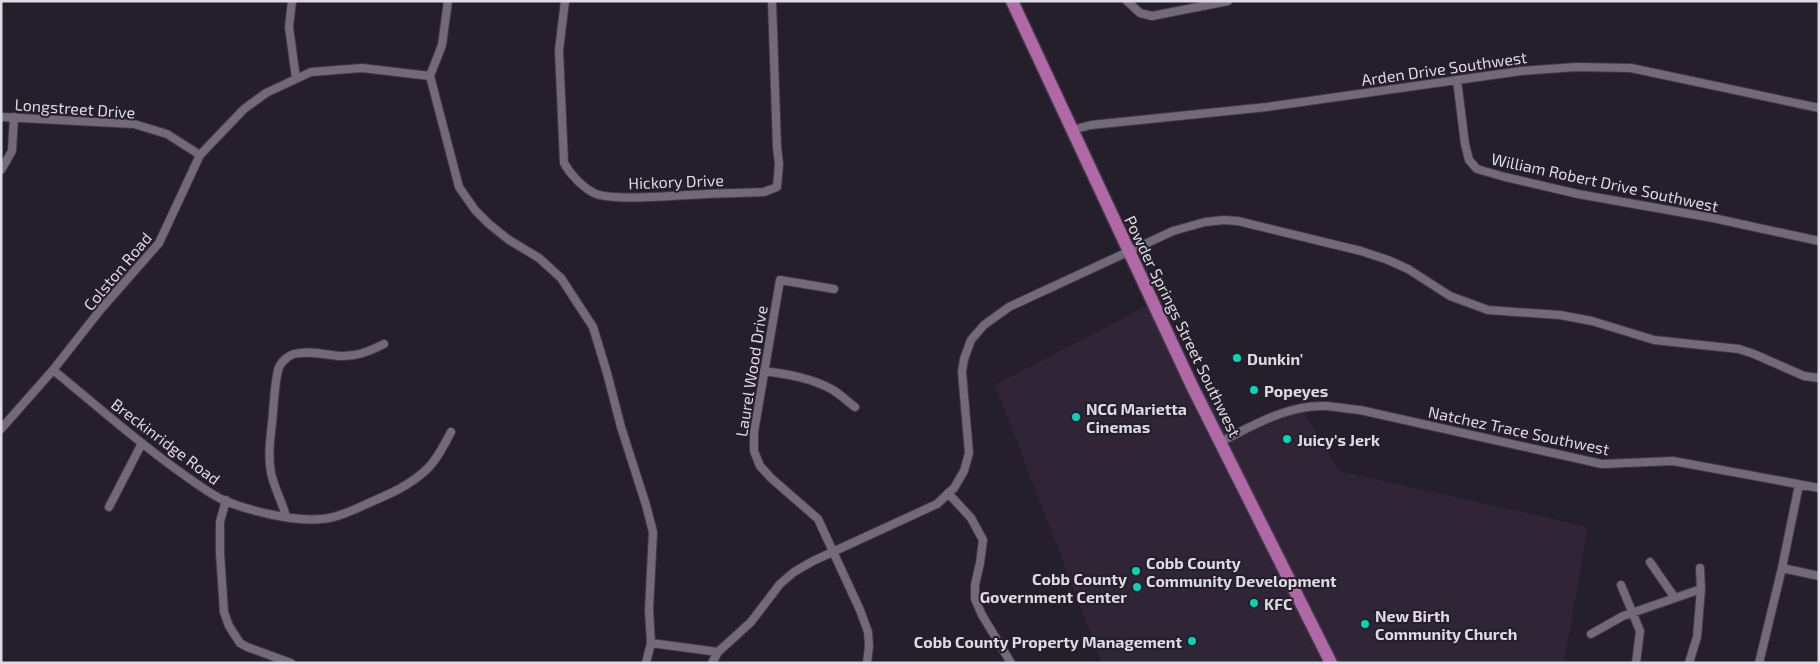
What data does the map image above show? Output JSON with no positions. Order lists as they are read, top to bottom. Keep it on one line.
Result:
{"streets":{"main road":["Powder Springs Street Southwest"],"street":["Arden Drive Southwest","Longstreet Drive","Hickory Drive","William Robert Drive Southwest","Colston Road","Laurel Wood Drive","Natchez Trace Southwest","Breckinridge Road"]},"crossings":[["Arden Drive Southwest","William Robert Drive Southwest"],["Arden Drive Southwest","Powder Springs Street Southwest"],["Longstreet Drive","Colston Road"],["Colston Road","Breckinridge Road"],["Powder Springs Street Southwest","Natchez Trace Southwest"]],"places":["Dunkin'","Popeyes","NCG Marietta Cinemas","Juicy's Jerk","Cobb County Community Development","Cobb County Government Center","KFC","New Birth Community Church","Cobb County Property Management"]}
